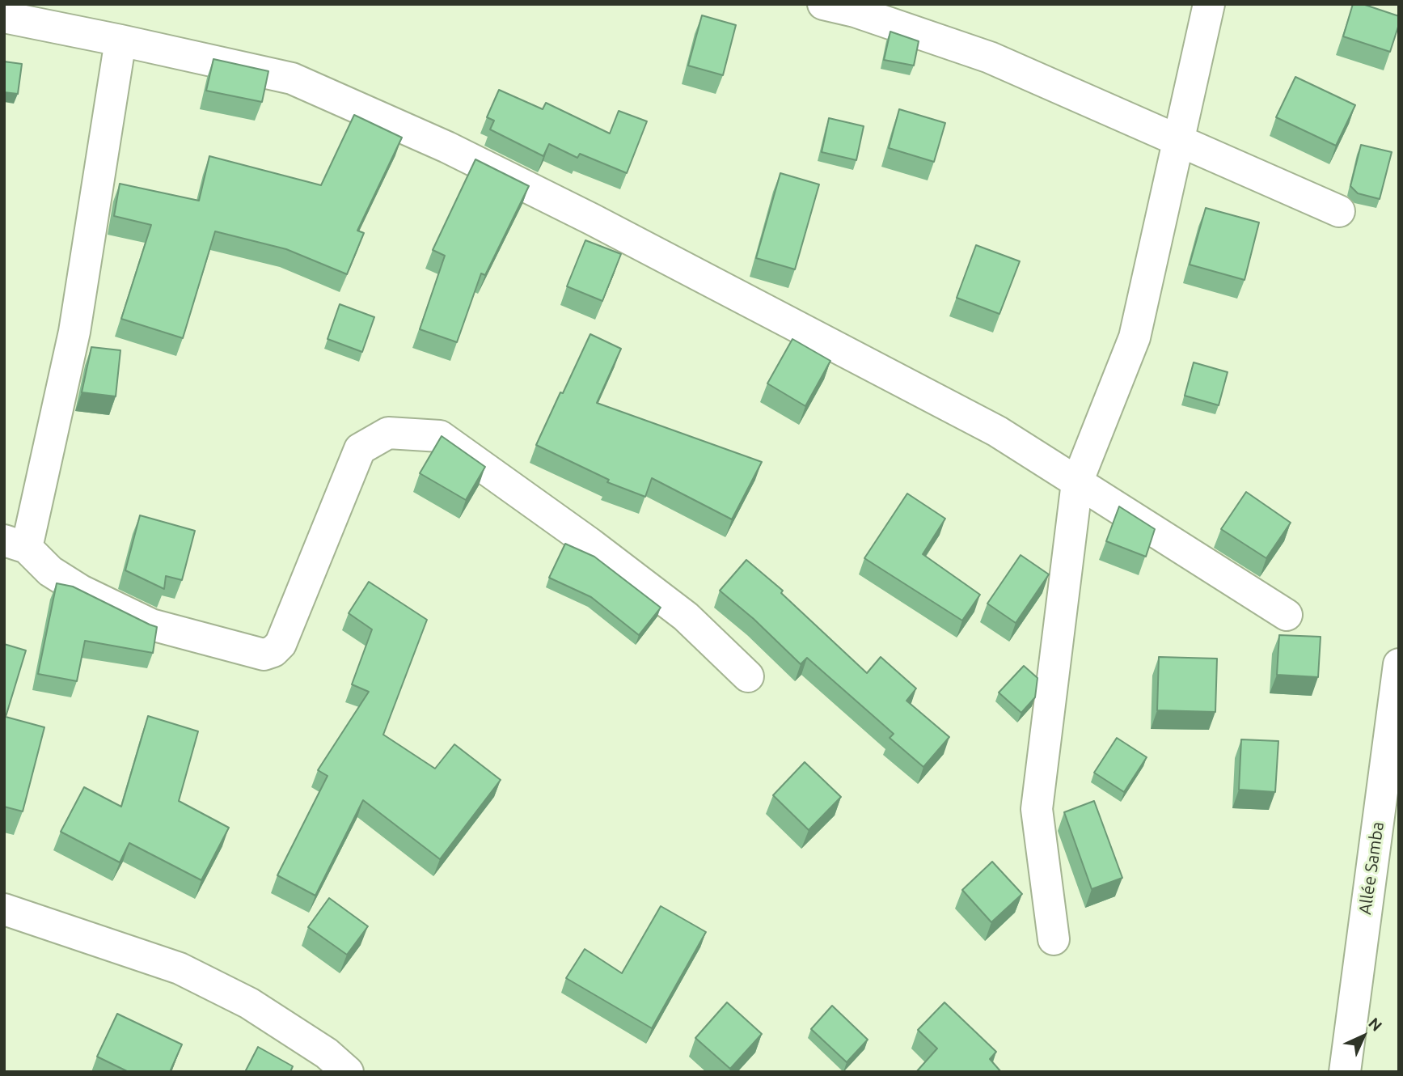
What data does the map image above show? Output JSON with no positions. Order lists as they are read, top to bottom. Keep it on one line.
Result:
{"streets":{"street":["Allée Samba"]},"north":"top right"}
